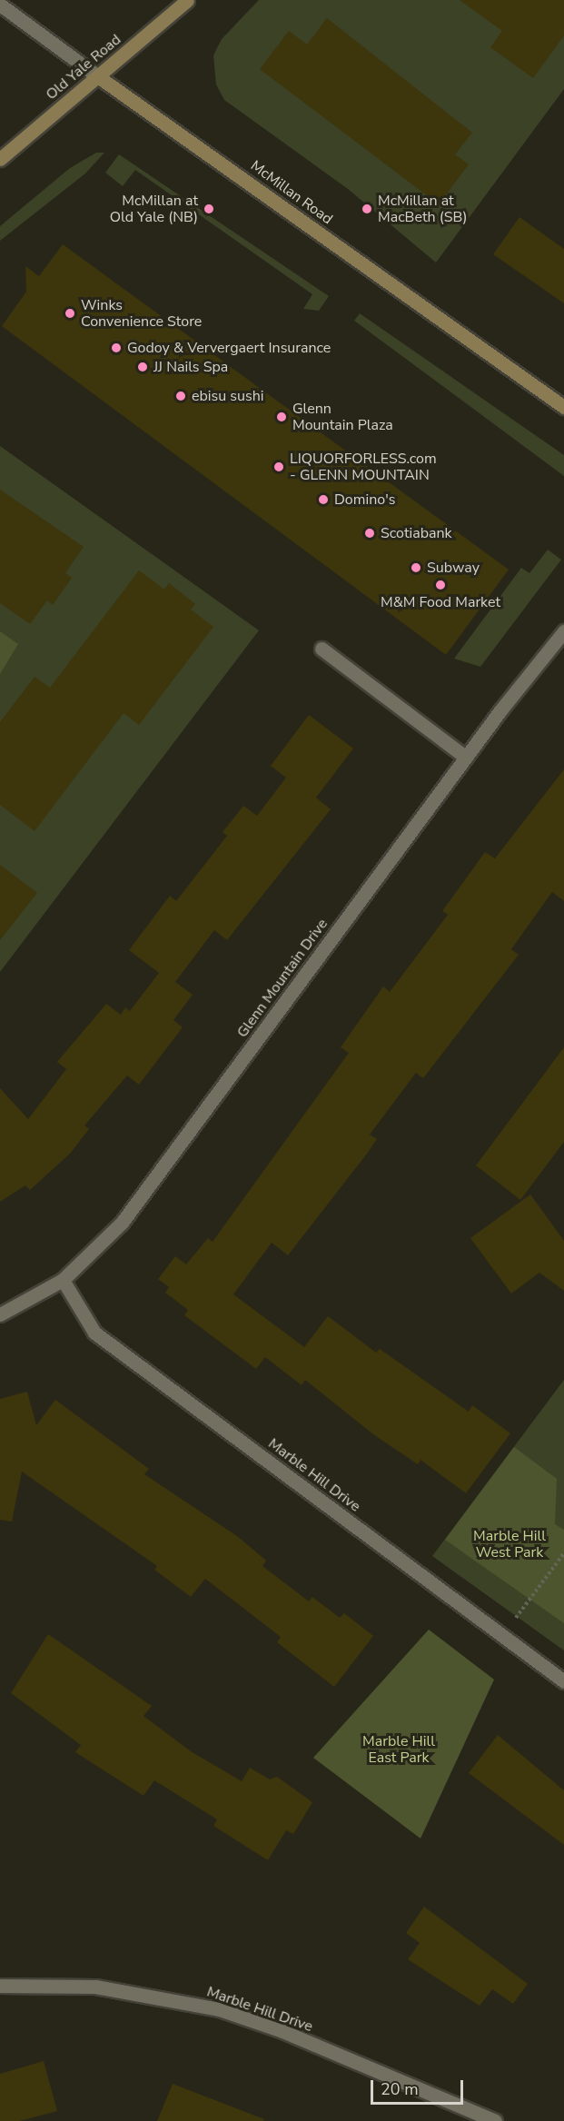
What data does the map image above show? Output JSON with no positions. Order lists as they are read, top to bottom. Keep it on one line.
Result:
{"streets":{"main road":["Old Yale Road","McMillan Road"],"street":["Glenn Mountain Drive","Marble Hill Drive"]},"crossings":[["Old Yale Road","McMillan Road"],["Glenn Mountain Drive","Marble Hill Drive"]],"parks":["Marble Hill West Park","Marble Hill East Park"],"places":["McMillan at Old Yale (NB)","McMillan at MacBeth (SB)","Winks Convenience Store","Godoy & Ververgaert Insurance","JJ Nails Spa","ebisu sushi","Glenn Mountain Plaza","LIQUORFORLESS.com - GLENN MOUNTAIN","Domino's","Scotiabank","Subway","M&M Food Market"],"scale_bar":"20 m"}
